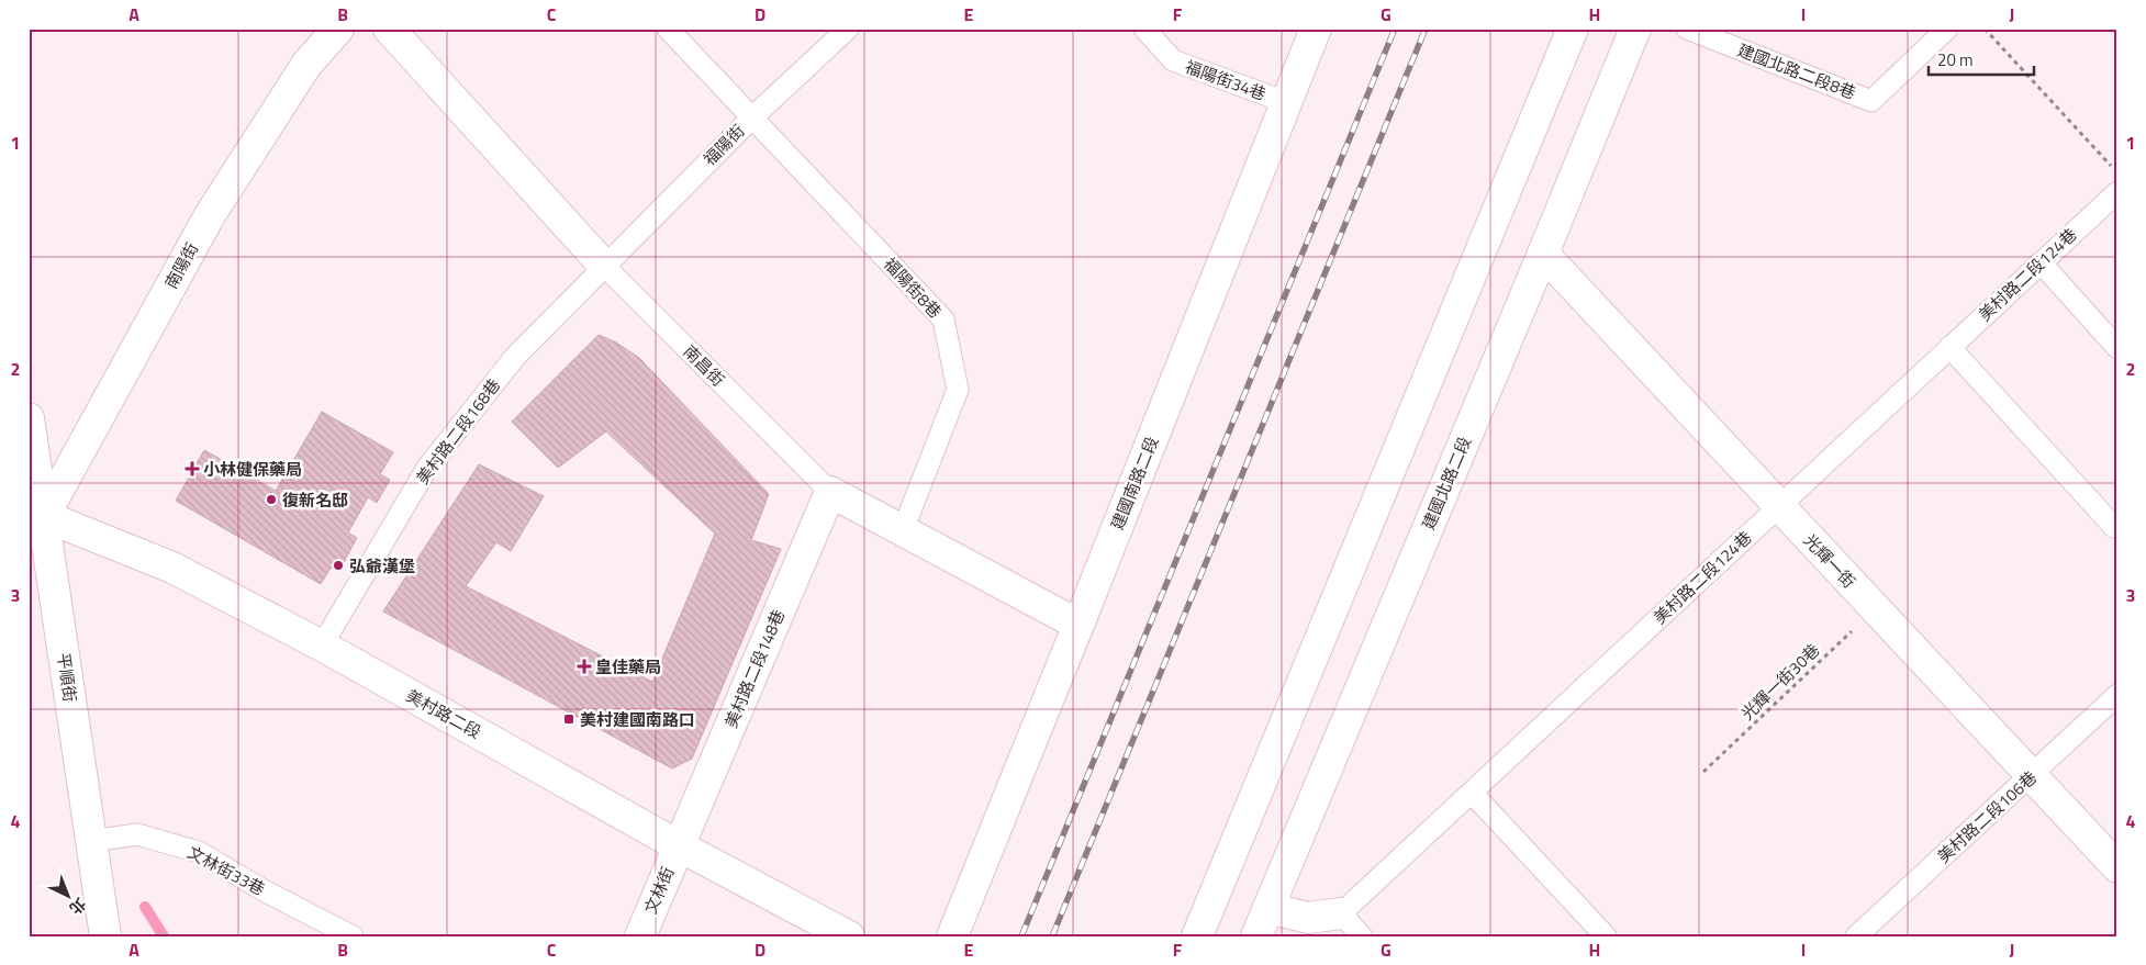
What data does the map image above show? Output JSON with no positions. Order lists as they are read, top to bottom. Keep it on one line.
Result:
{"streets":{"street":["南陽街","南昌街","建國南路二段","建國北路二段","光輝一街","美村路二段148巷","平順街","美村路二段","文林街"],"lane":["建國北路二段8巷","福陽街34巷","福陽街","美村路二段124巷","福陽街8巷","美村路二段168巷","美村路二段106巷","文林街33巷"],"path":["光輝一街30巷"]},"crossings":[["福陽街34巷","建國南路二段"],["福陽街","福陽街8巷"],["福陽街","南昌街"],["福陽街","美村路二段168巷"],["南陽街","平順街"],["南陽街","美村路二段"],["美村路二段124巷","光輝一街"],["福陽街8巷","南昌街"],["南昌街","美村路二段168巷"],["南昌街","建國南路二段"],["南昌街","美村路二段148巷"],["美村路二段168巷","美村路二段"],["建國北路二段","光輝一街"],["光輝一街","光輝一街30巷"],["光輝一街","美村路二段106巷"],["美村路二段148巷","美村路二段"],["美村路二段148巷","文林街"],["平順街","美村路二段"],["平順街","文林街33巷"],["美村路二段","文林街"]],"places":{"health":["小林健保藥局","皇佳藥局"],"other":["復新名邸","弘爺漢堡"],"transit":["美村建國南路口"]},"scale_bar":"20 m","north":"bottom right","grid":{"columns":["A","B","C","D","E","F","G","H","I","J"],"rows":["1","2","3","4"]}}
